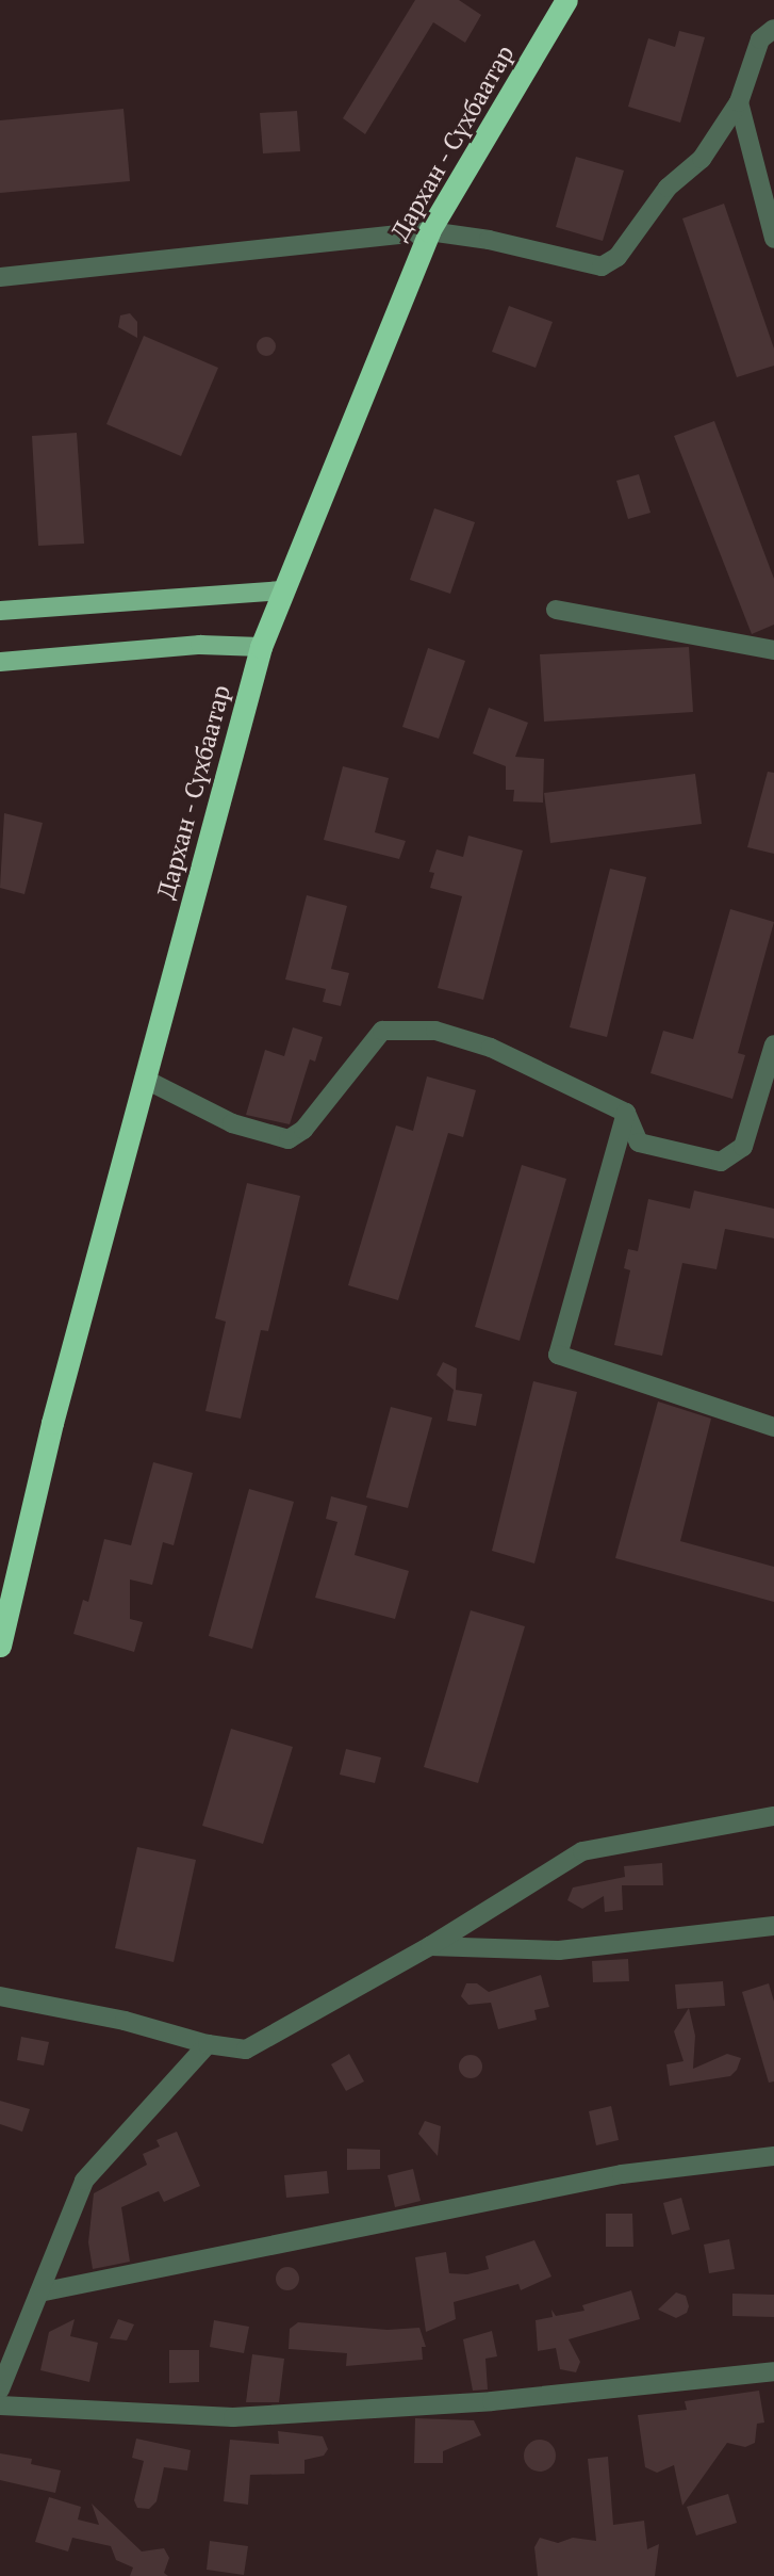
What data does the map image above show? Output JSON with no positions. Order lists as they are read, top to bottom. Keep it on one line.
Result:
{"streets":{"highway":["Дархан - Сүхбаатар"]}}
